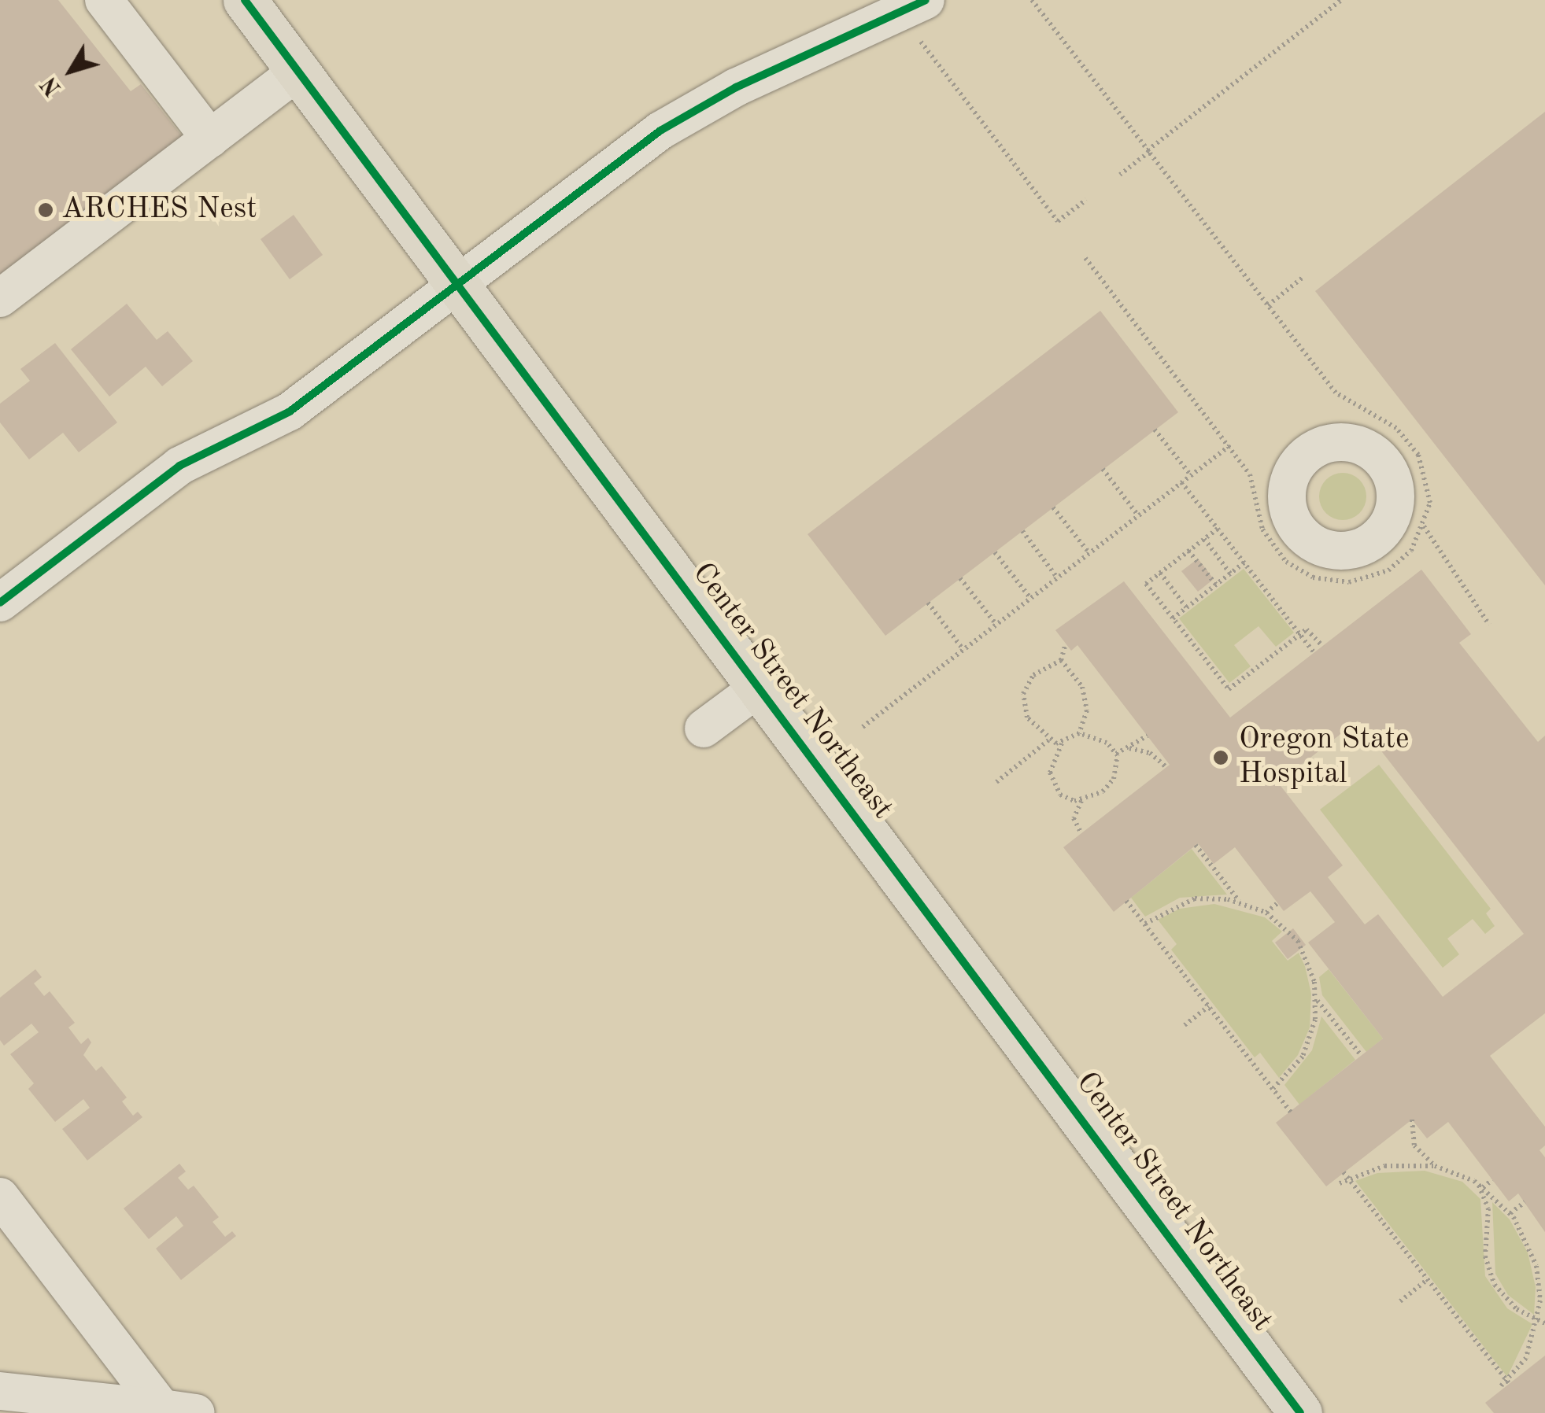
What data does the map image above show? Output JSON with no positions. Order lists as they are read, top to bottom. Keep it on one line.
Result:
{"streets":{"main road":["Center Street Northeast"]},"places":["ARCHES Nest","Oregon State Hospital"],"north":"bottom left"}
